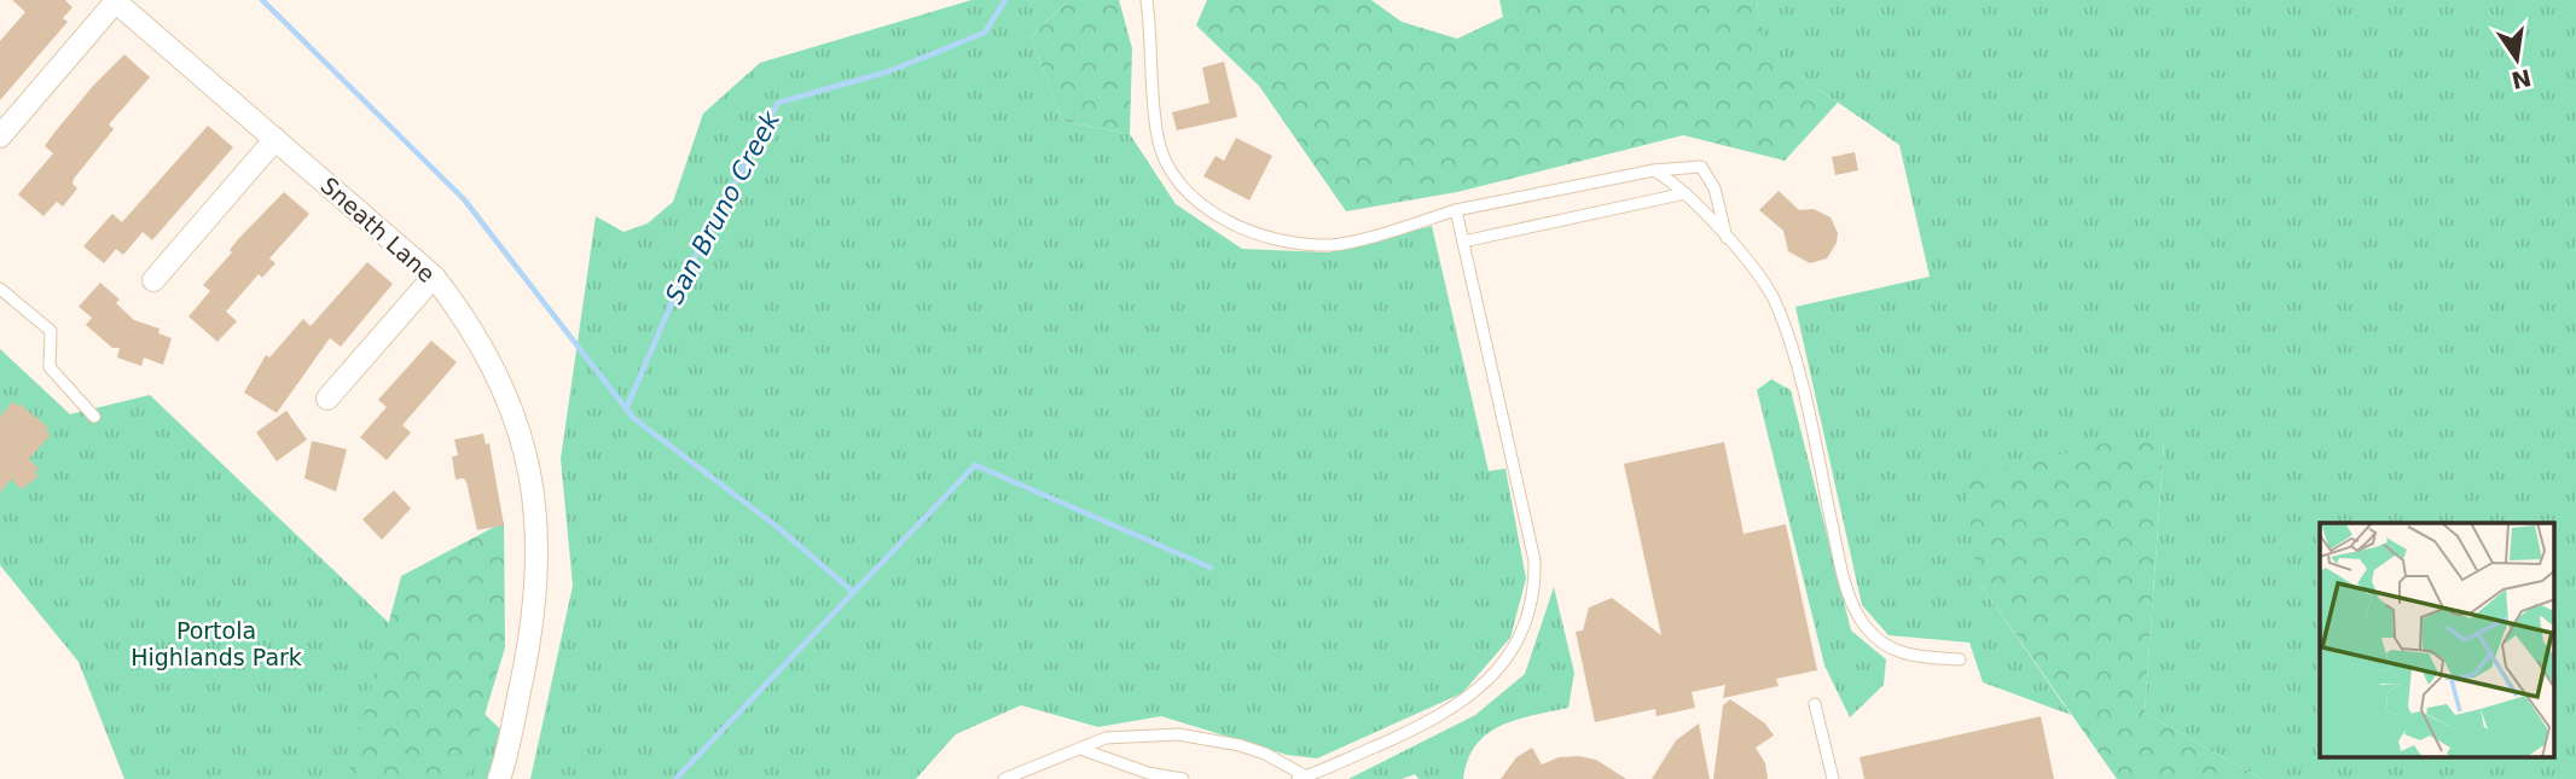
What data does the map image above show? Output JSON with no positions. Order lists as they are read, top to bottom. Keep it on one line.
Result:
{"streets":{"street":["Sneath Lane"]},"water":["San Bruno Creek"],"parks":["Portola Highlands Park"],"north":"bottom"}
